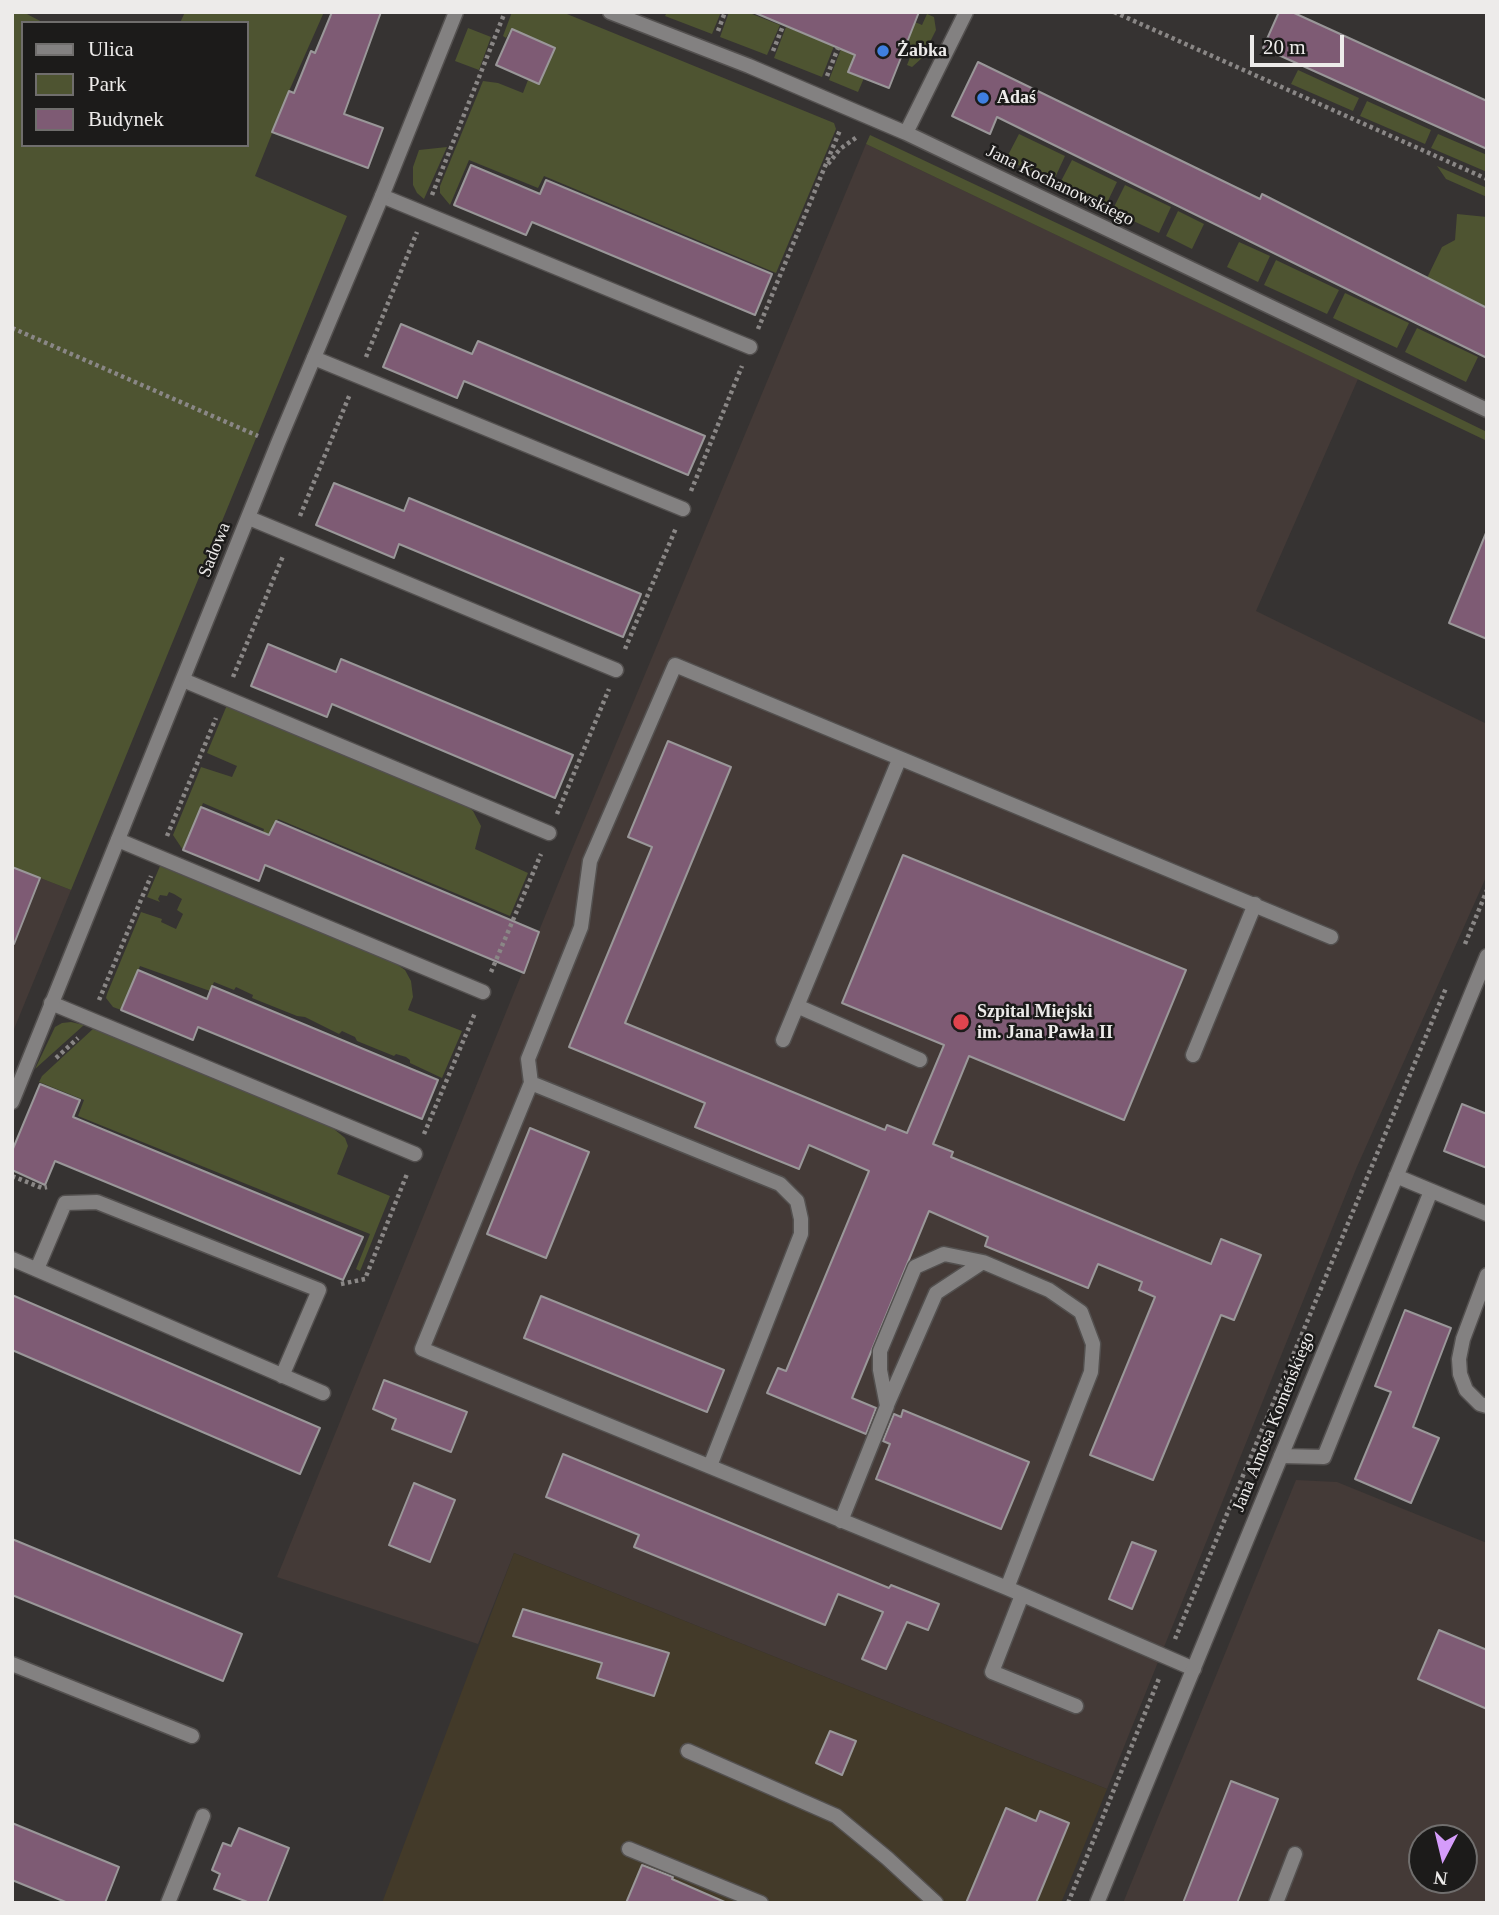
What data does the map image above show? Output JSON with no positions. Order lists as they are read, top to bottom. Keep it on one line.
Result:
{"streets":{"street":["Jana Kochanowskiego","Sadowa","Jana Amosa Komeńskiego"]},"places":["Żabka","Adaś","Szpital Miejski im. Jana Pawła II"],"legend":["Ulica","Park","Budynek"],"scale_bar":"20 m","north":"bottom"}
